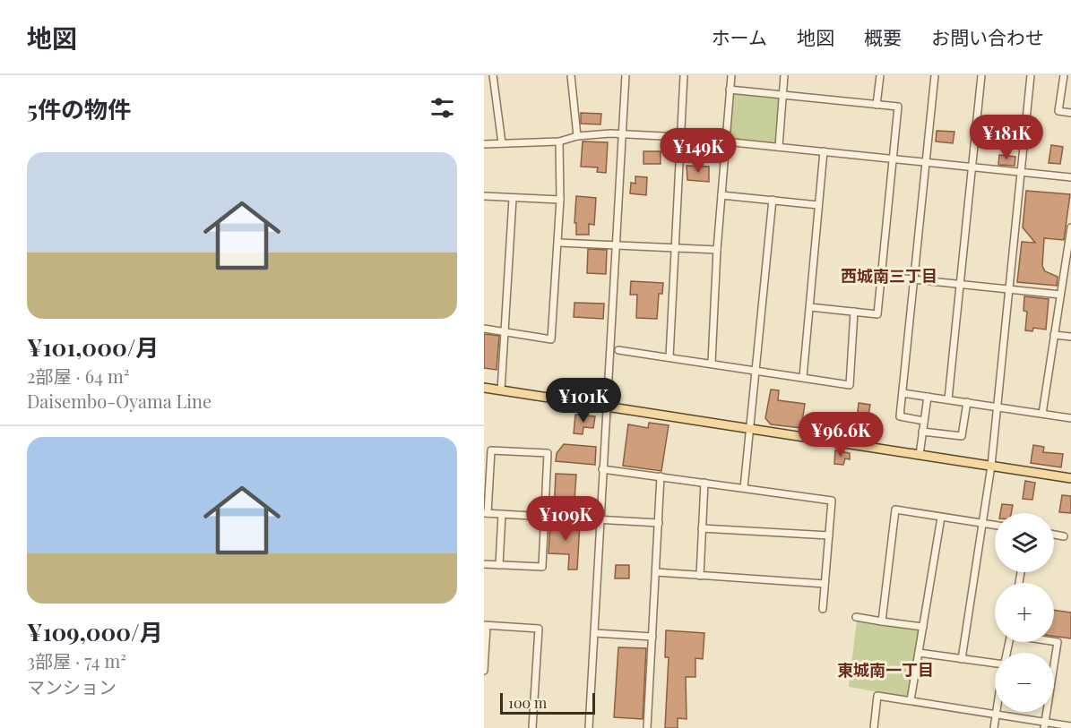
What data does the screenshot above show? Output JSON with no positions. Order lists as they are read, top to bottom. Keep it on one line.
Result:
{"districts":["西城南三丁目","東城南一丁目"],"scale_bar":"100 m","page":{"header":"地図","nav":["ホーム","地図","概要","お問い合わせ"],"heading":"5件の物件","price":["¥181K","¥149K","¥101K","¥96.6K","¥109K"],"list":[{"name":"¥101,000/月","note":"2部屋 · 64 m² · Daisembo-Oyama Line"},{"name":"¥109,000/月","note":"3部屋 · 74 m² · マンション"}],"map_buttons":["+","−"],"scale":"100 m"}}
